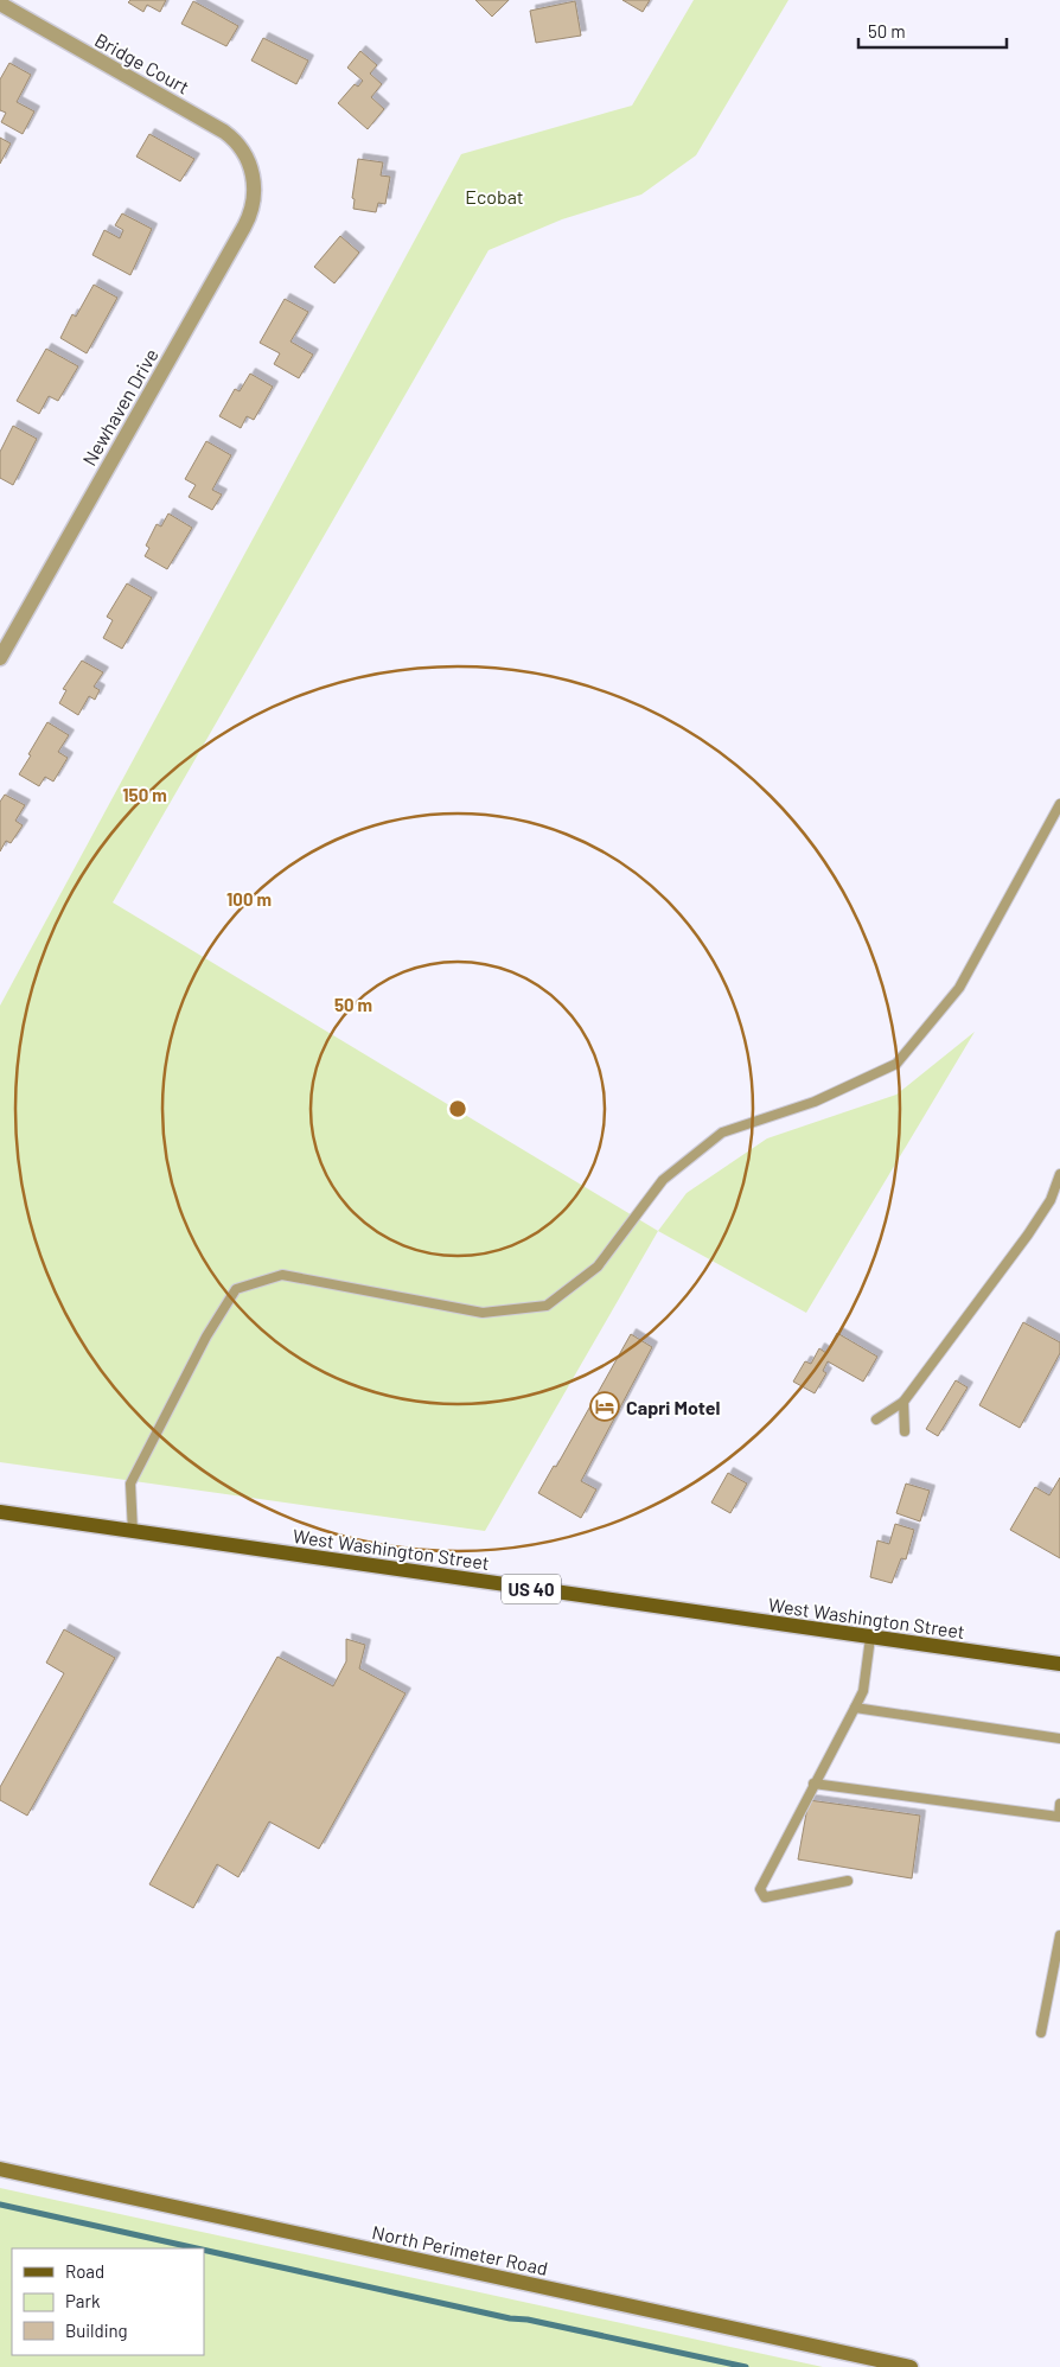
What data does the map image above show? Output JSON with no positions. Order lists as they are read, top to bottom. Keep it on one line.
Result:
{"streets":{"main road":["West Washington Street","US 40"],"street":["Bridge Court","Newhaven Drive","North Perimeter Road"]},"crossings":[["Bridge Court","Newhaven Drive"]],"parks":["Ecobat"],"places":{"hotel":["Capri Motel"]},"legend":["Road","Park","Building"],"scale_bar":"50 m","rings":["150 m","100 m","50 m"]}
